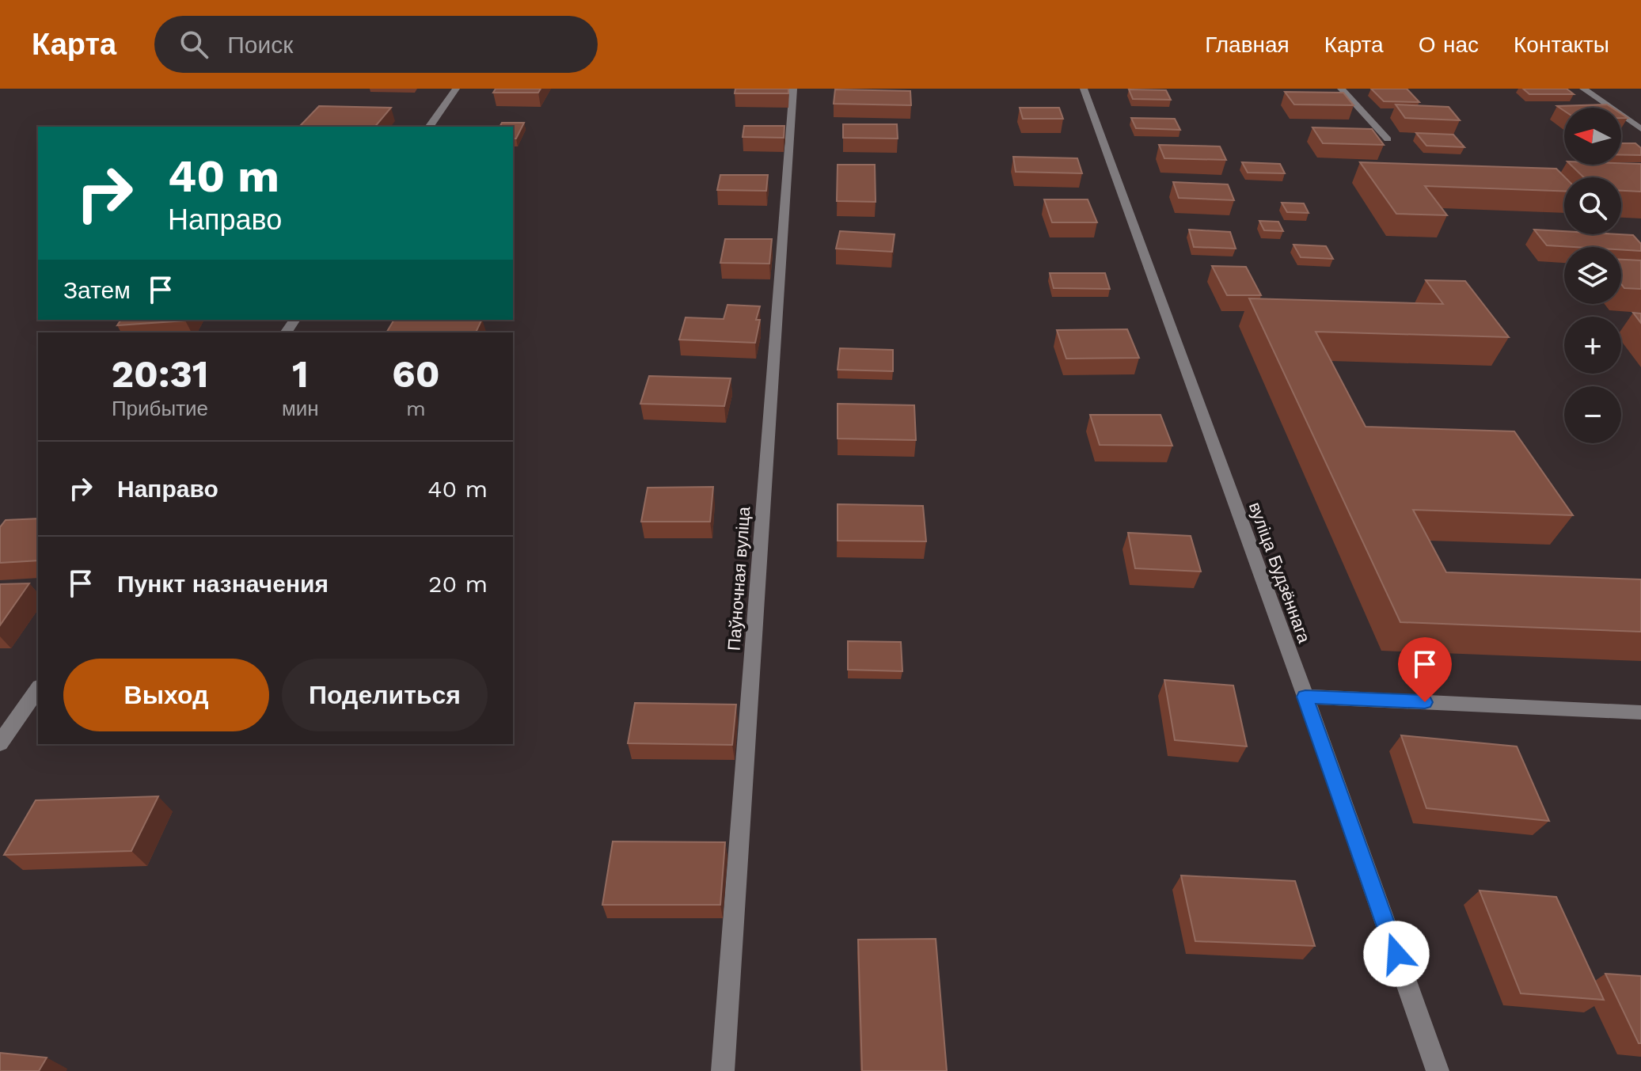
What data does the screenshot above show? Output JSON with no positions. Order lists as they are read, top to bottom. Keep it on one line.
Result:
{"streets":{"street":["вуліца Будзённага","Паўночная вуліца"]},"north":"left","page":{"header":"Карта","search":"Поиск","nav":["Главная","Карта","О нас","Контакты"],"map_buttons":["+","−"],"turn":["40 m","Направо"],"then":"Затем","eta":["20:31","Прибытие","1","мин","60","m"],"list":[{"name":"Направо","value":"40 m"},{"name":"Пункт назначения","value":"20 m"}],"buttons":["Выход","Поделиться"]}}
